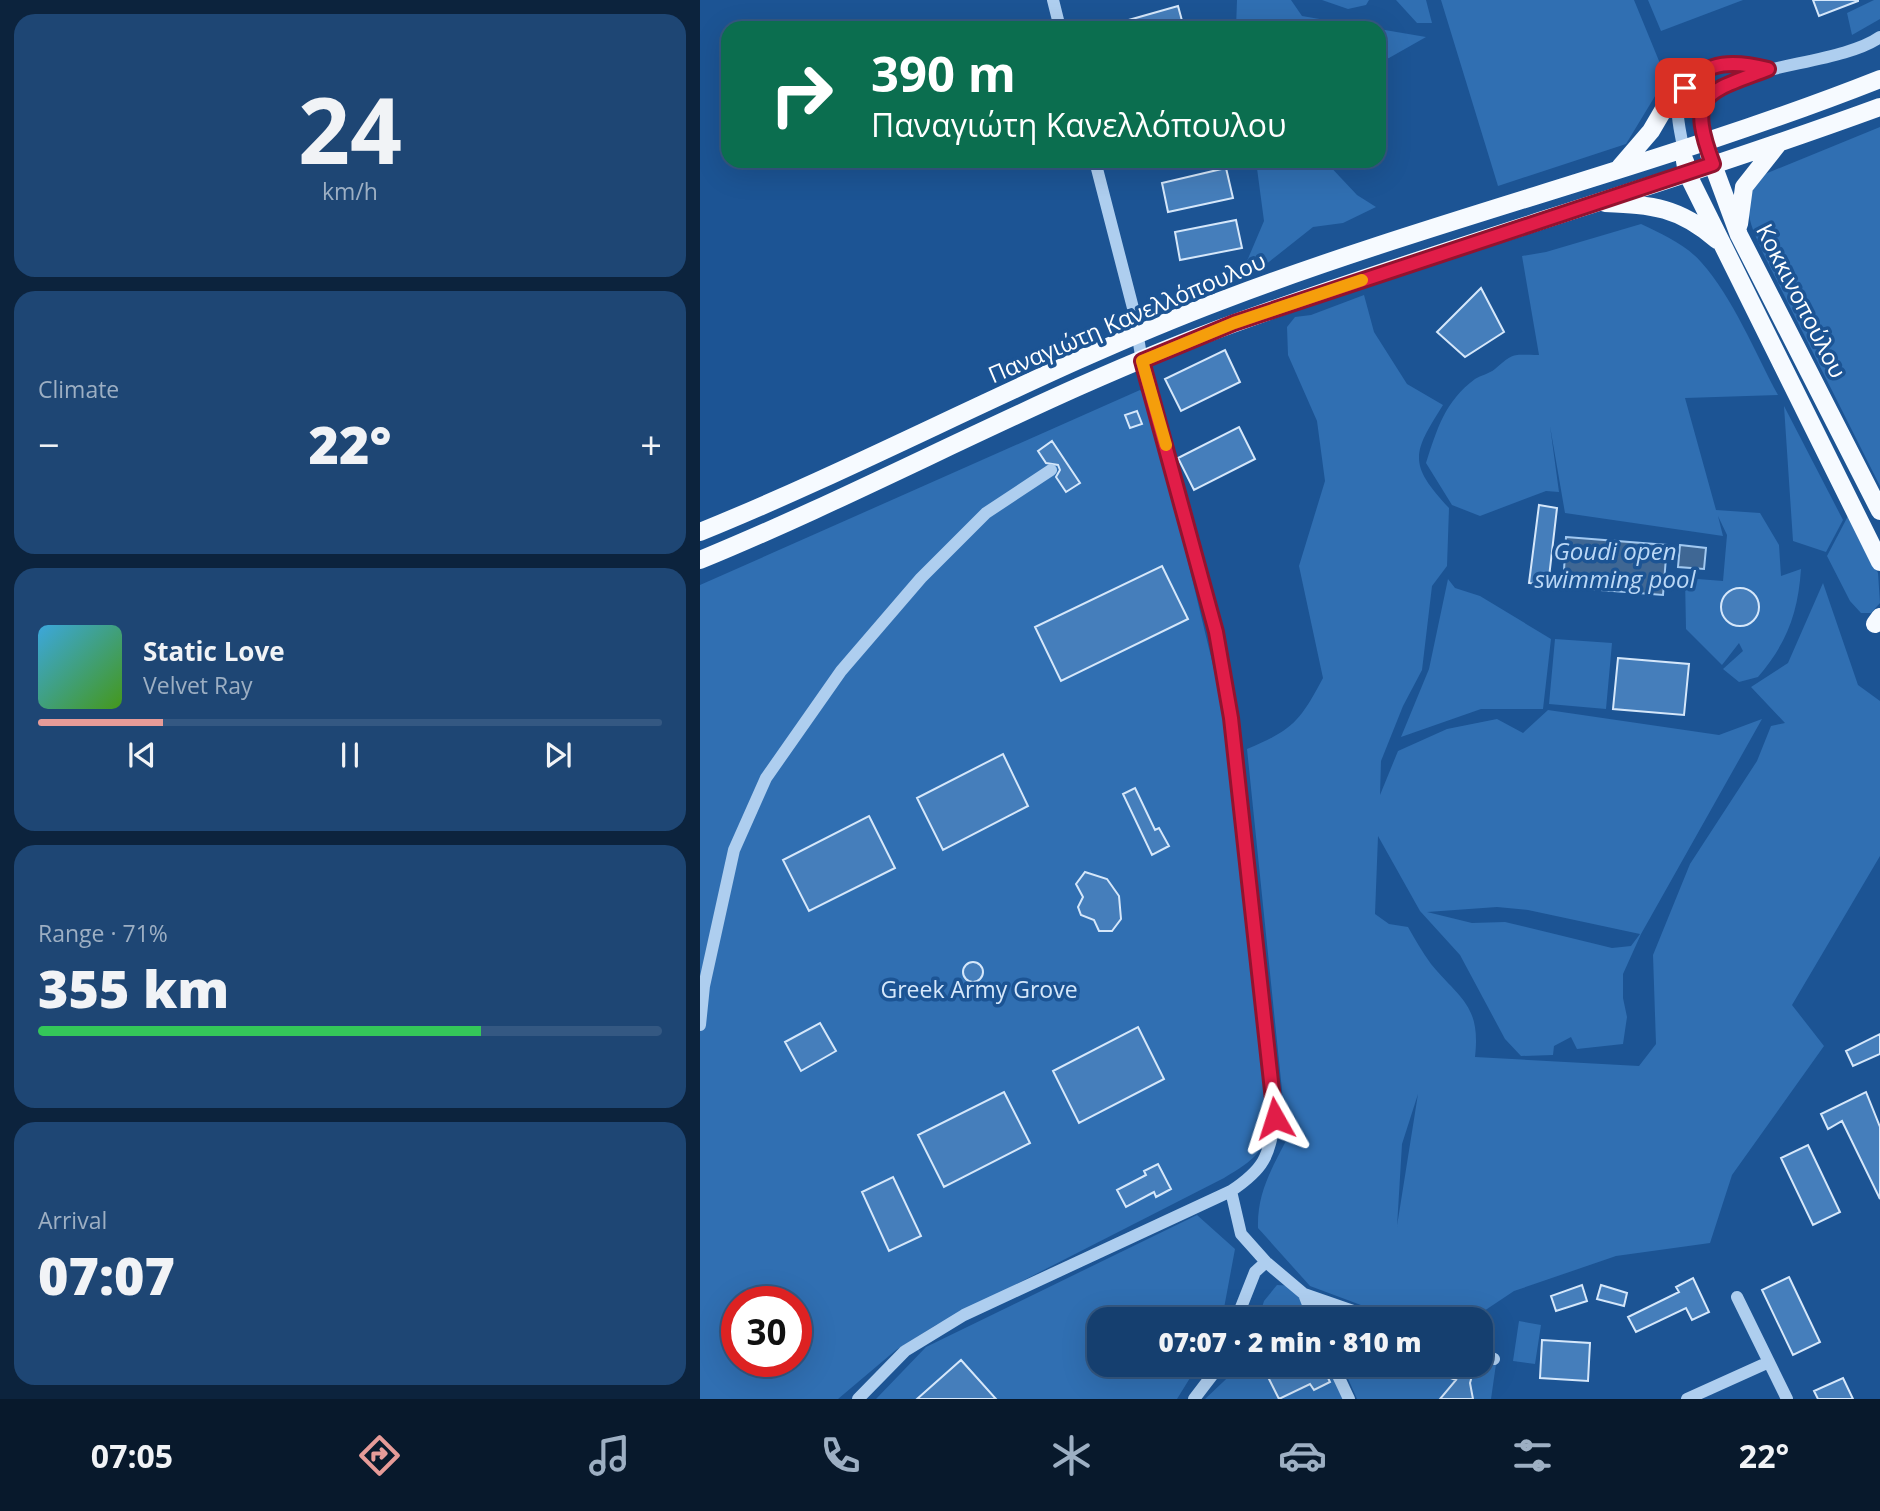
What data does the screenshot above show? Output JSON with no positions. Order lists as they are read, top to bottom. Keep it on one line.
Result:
{"streets":{"main road":["Κοκκινοπούλου","Παναγιώτη Κανελλόπουλου"]},"crossings":[["Κοκκινοπούλου","Παναγιώτη Κανελλόπουλου"]],"water":["Goudi open swimming pool"],"parks":["Greek Army Grove"],"page":{"tile":[["24","km/h"],"Climate",["Range · 71%","355 km"],["Arrival","07:07"]],"turn":["390 m","Παναγιώτη Κανελλόπουλου"],"heat":["−","22°","+"],"song":["Static Love","Velvet Ray"],"limit":"30","trip":"07:07 · 2 min · 810 m","tabs":["07:05","22°"]}}
